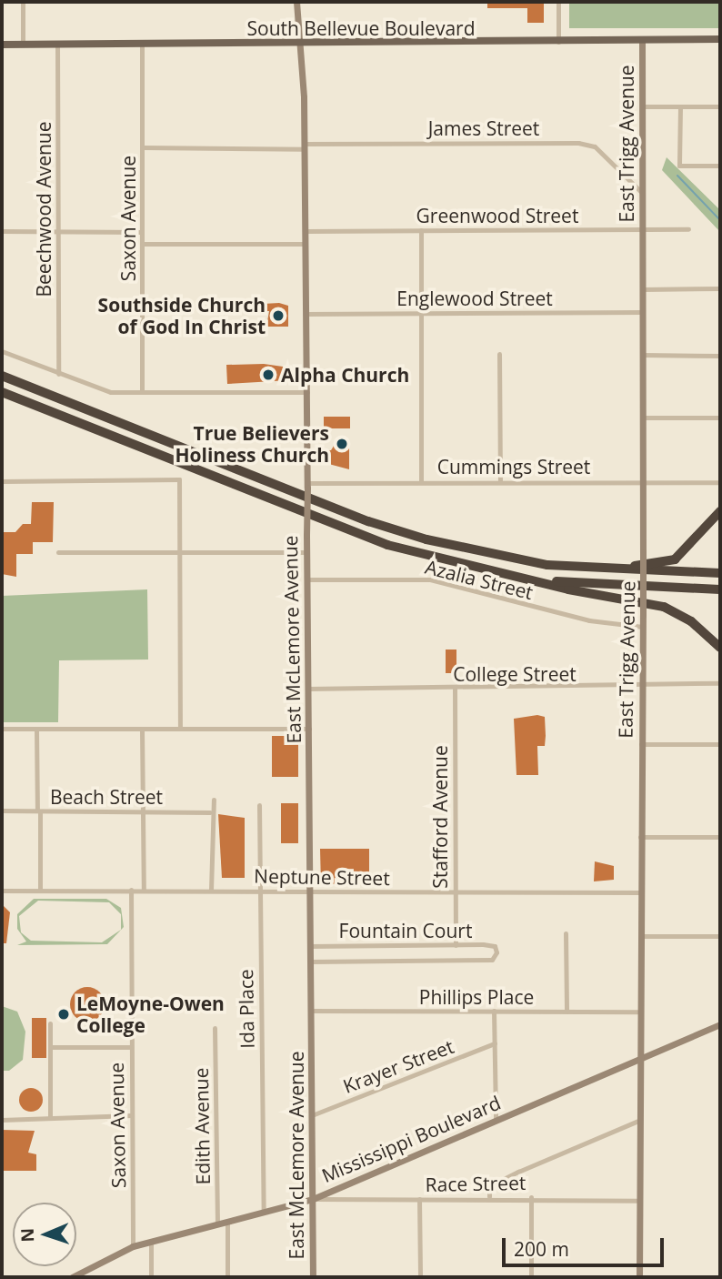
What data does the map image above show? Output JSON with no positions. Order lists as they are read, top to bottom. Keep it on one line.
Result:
{"streets":{"main road":["South Bellevue Boulevard","East Trigg Avenue","East McLemore Avenue","Mississippi Boulevard"],"street":["James Street","Beechwood Avenue","Greenwood Street","Saxon Avenue","Englewood Street","Cummings Street","Azalia Street","College Street","Beach Street","Stafford Avenue","Neptune Street","Fountain Court","Phillips Place","Ida Place","Krayer Street","Edith Avenue","Race Street"]},"crossings":[["South Bellevue Boulevard","East Trigg Avenue"],["South Bellevue Boulevard","Beechwood Avenue"],["South Bellevue Boulevard","Saxon Avenue"],["South Bellevue Boulevard","East McLemore Avenue"],["James Street","East Trigg Avenue"],["James Street","Saxon Avenue"],["James Street","East McLemore Avenue"],["East Trigg Avenue","Greenwood Street"],["East Trigg Avenue","Englewood Street"],["East Trigg Avenue","Cummings Street"],["East Trigg Avenue","Azalia Street"],["East Trigg Avenue","College Street"],["East Trigg Avenue","Neptune Street"],["East Trigg Avenue","Phillips Place"],["East Trigg Avenue","Mississippi Boulevard"],["East Trigg Avenue","Race Street"],["Greenwood Street","East McLemore Avenue"],["Saxon Avenue","Neptune Street"],["Saxon Avenue","Mississippi Boulevard"],["Englewood Street","East McLemore Avenue"],["Cummings Street","East McLemore Avenue"],["Azalia Street","East McLemore Avenue"],["East McLemore Avenue","College Street"],["East McLemore Avenue","Neptune Street"],["East McLemore Avenue","Fountain Court"],["East McLemore Avenue","Phillips Place"],["East McLemore Avenue","Krayer Street"],["East McLemore Avenue","Mississippi Boulevard"],["East McLemore Avenue","Race Street"],["College Street","Stafford Avenue"],["Stafford Avenue","Neptune Street"],["Stafford Avenue","Fountain Court"],["Neptune Street","Ida Place"],["Ida Place","Mississippi Boulevard"],["Edith Avenue","Mississippi Boulevard"],["Mississippi Boulevard","Race Street"]],"places":["Southside Church of God In Christ","Alpha Church","True Believers Holiness Church","LeMoyne-Owen College"],"scale_bar":"200 m","north":"left"}
